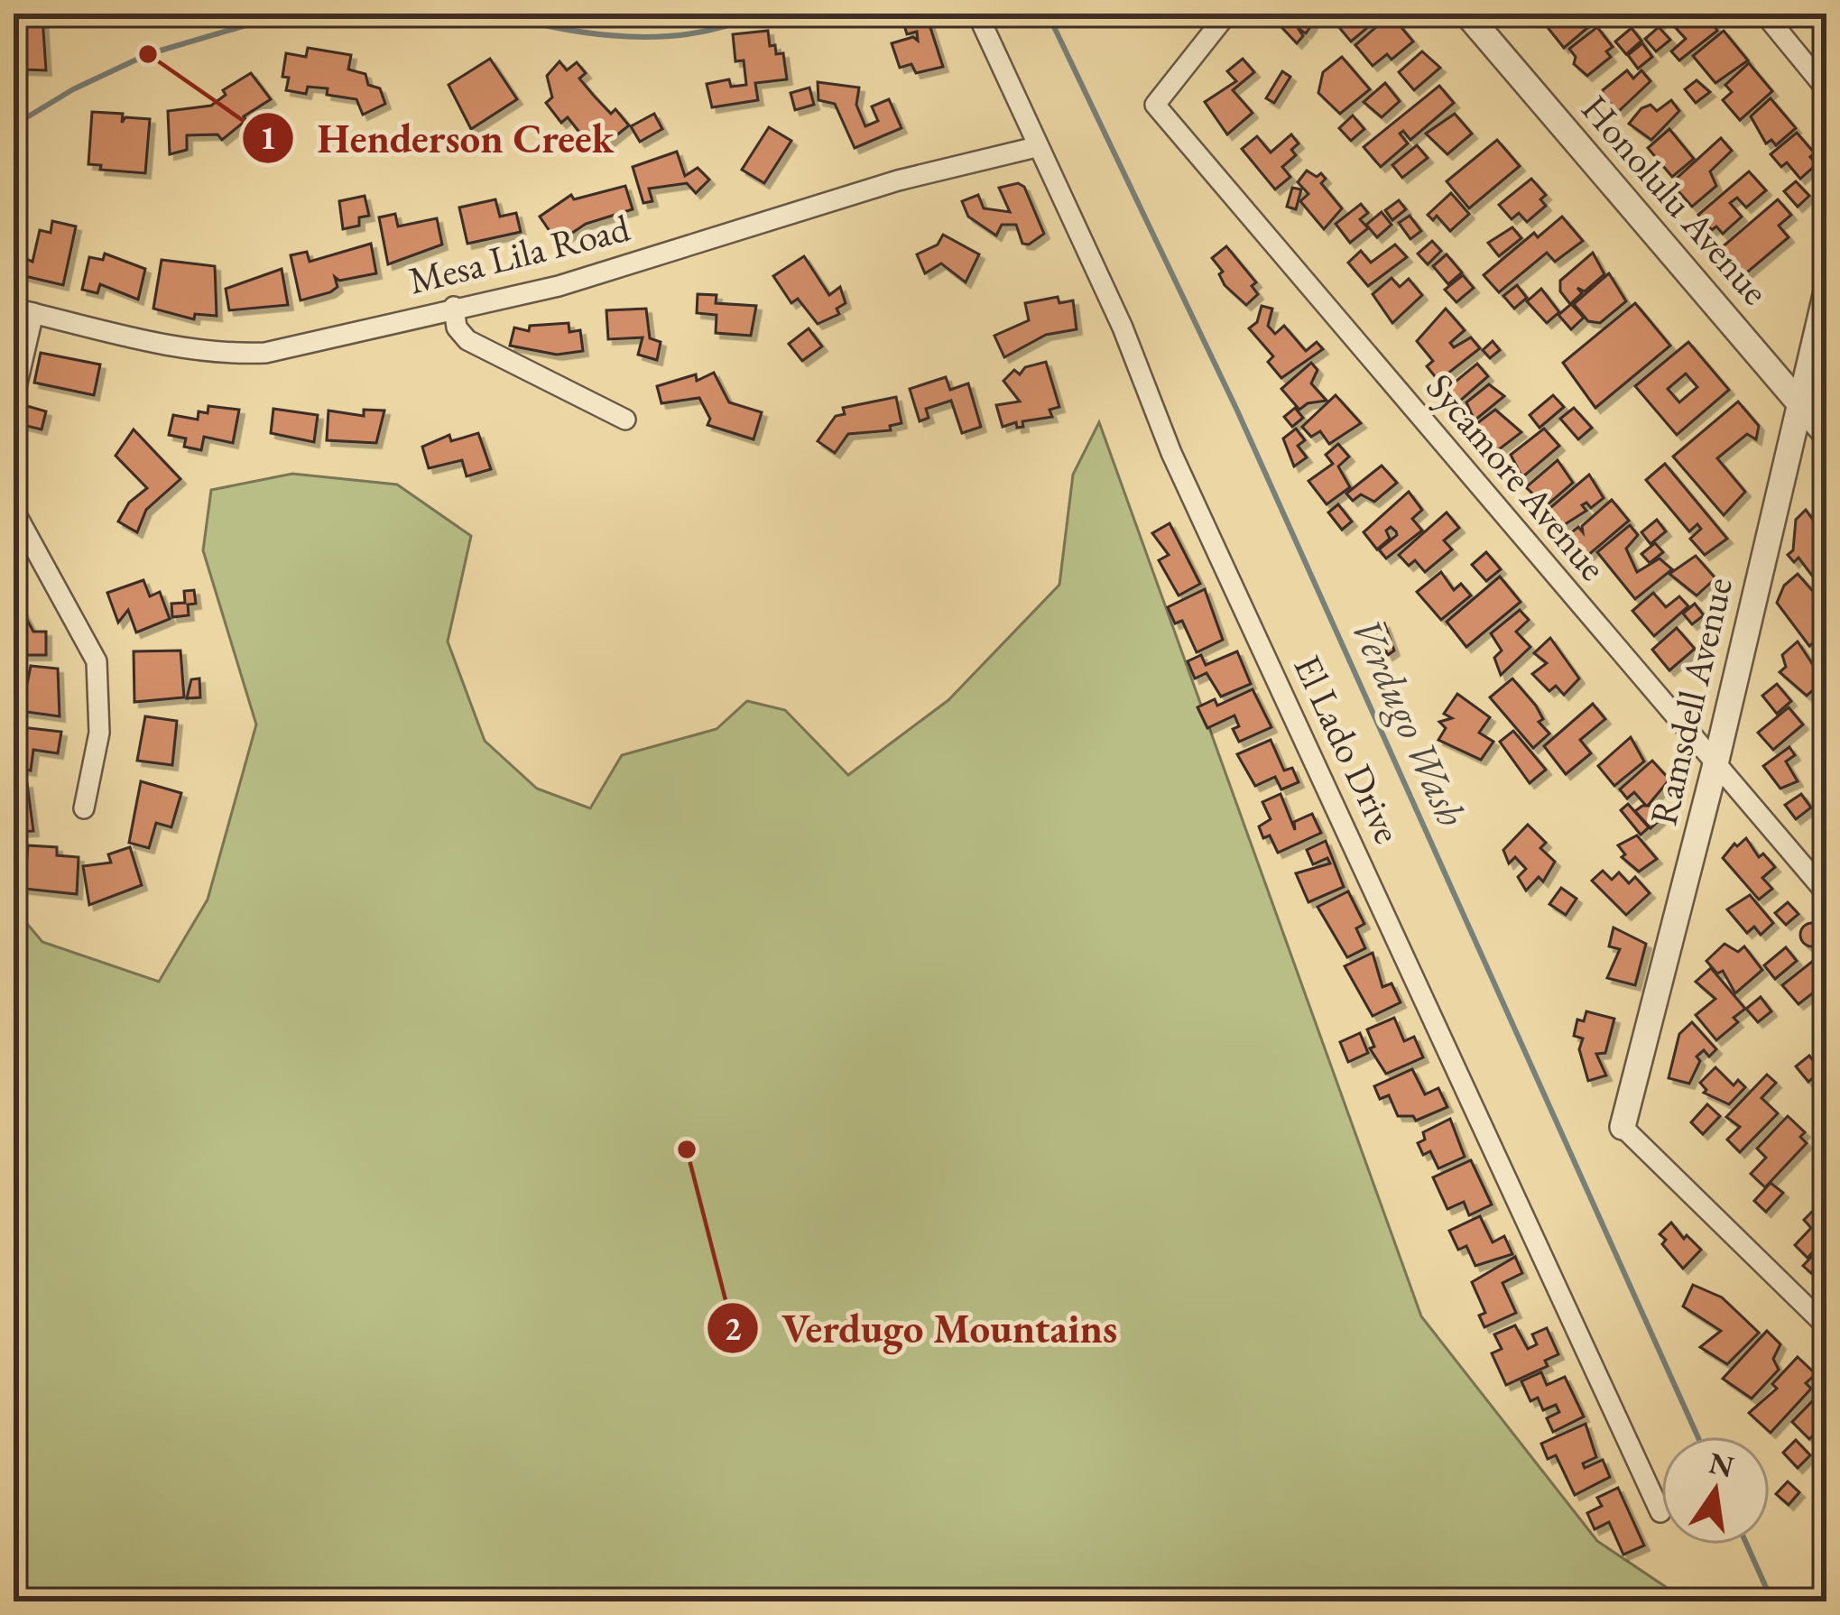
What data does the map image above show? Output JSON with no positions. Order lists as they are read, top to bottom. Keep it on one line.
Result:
{"streets":{"street":["Honolulu Avenue","Mesa Lila Road","Sycamore Avenue","Ramsdell Avenue","El Lado Drive"]},"crossings":[["Honolulu Avenue","Ramsdell Avenue"],["Mesa Lila Road","El Lado Drive"],["Sycamore Avenue","Ramsdell Avenue"]],"water":["Verdugo Wash"],"places":["Henderson Creek","Verdugo Mountains"],"north":"top"}
